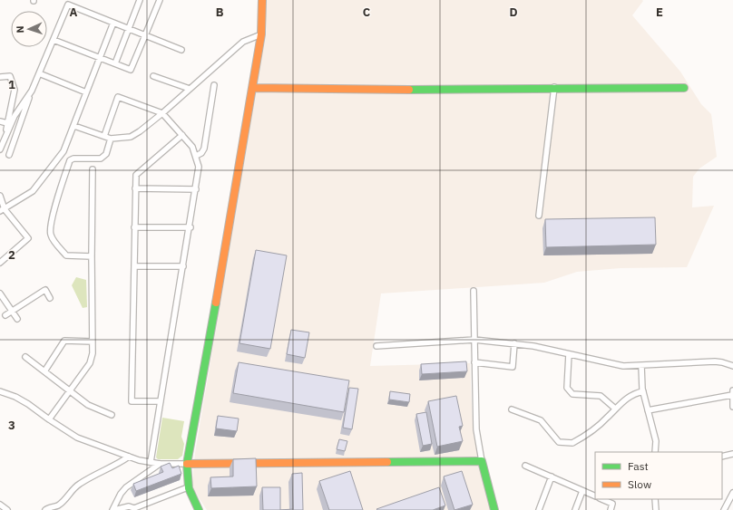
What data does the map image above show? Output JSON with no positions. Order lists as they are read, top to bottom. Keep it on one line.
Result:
{"legend":["Fast","Slow"],"north":"left","grid":{"columns":["A","B","C","D","E"],"rows":["1","2","3"]}}
